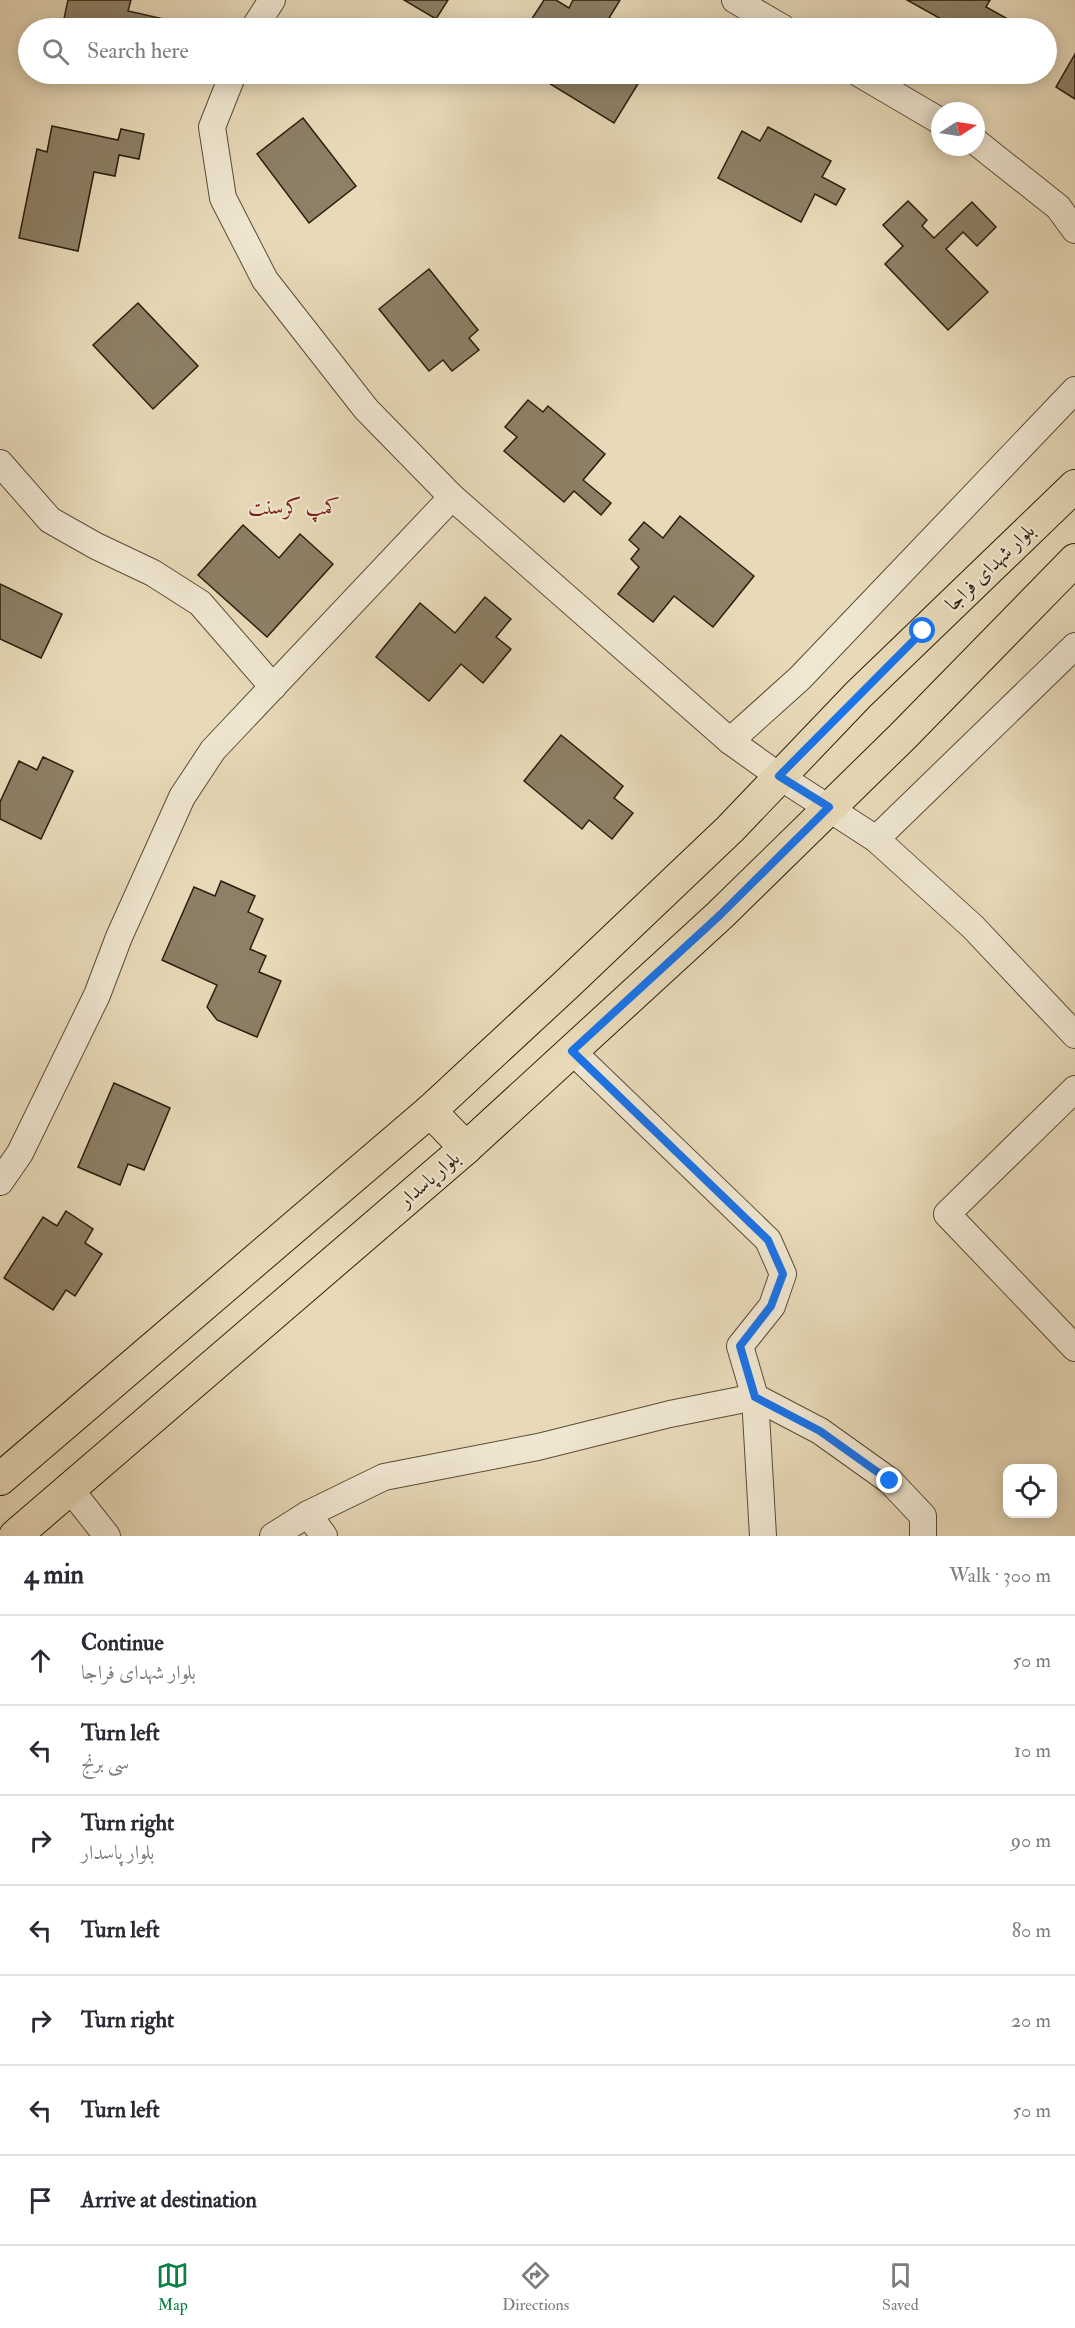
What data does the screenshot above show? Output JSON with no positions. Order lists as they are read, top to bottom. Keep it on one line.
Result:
{"streets":{"main road":["بلوار شهدای فراجا","بلوار پاسدار"]},"districts":["کمپ کرسنت"],"north":"right","page":{"search":"Search here","heading":["4 min","Walk · 300 m"],"list":[["Continue","بلوار شهدای فراجا","50 m"],["Turn left","سی برنج","10 m"],["Turn right","بلوار پاسدار","90 m"],["Turn left","80 m"],["Turn right","20 m"],["Turn left","50 m"],"Arrive at destination"],"nav":["Map","Directions","Saved"]}}
